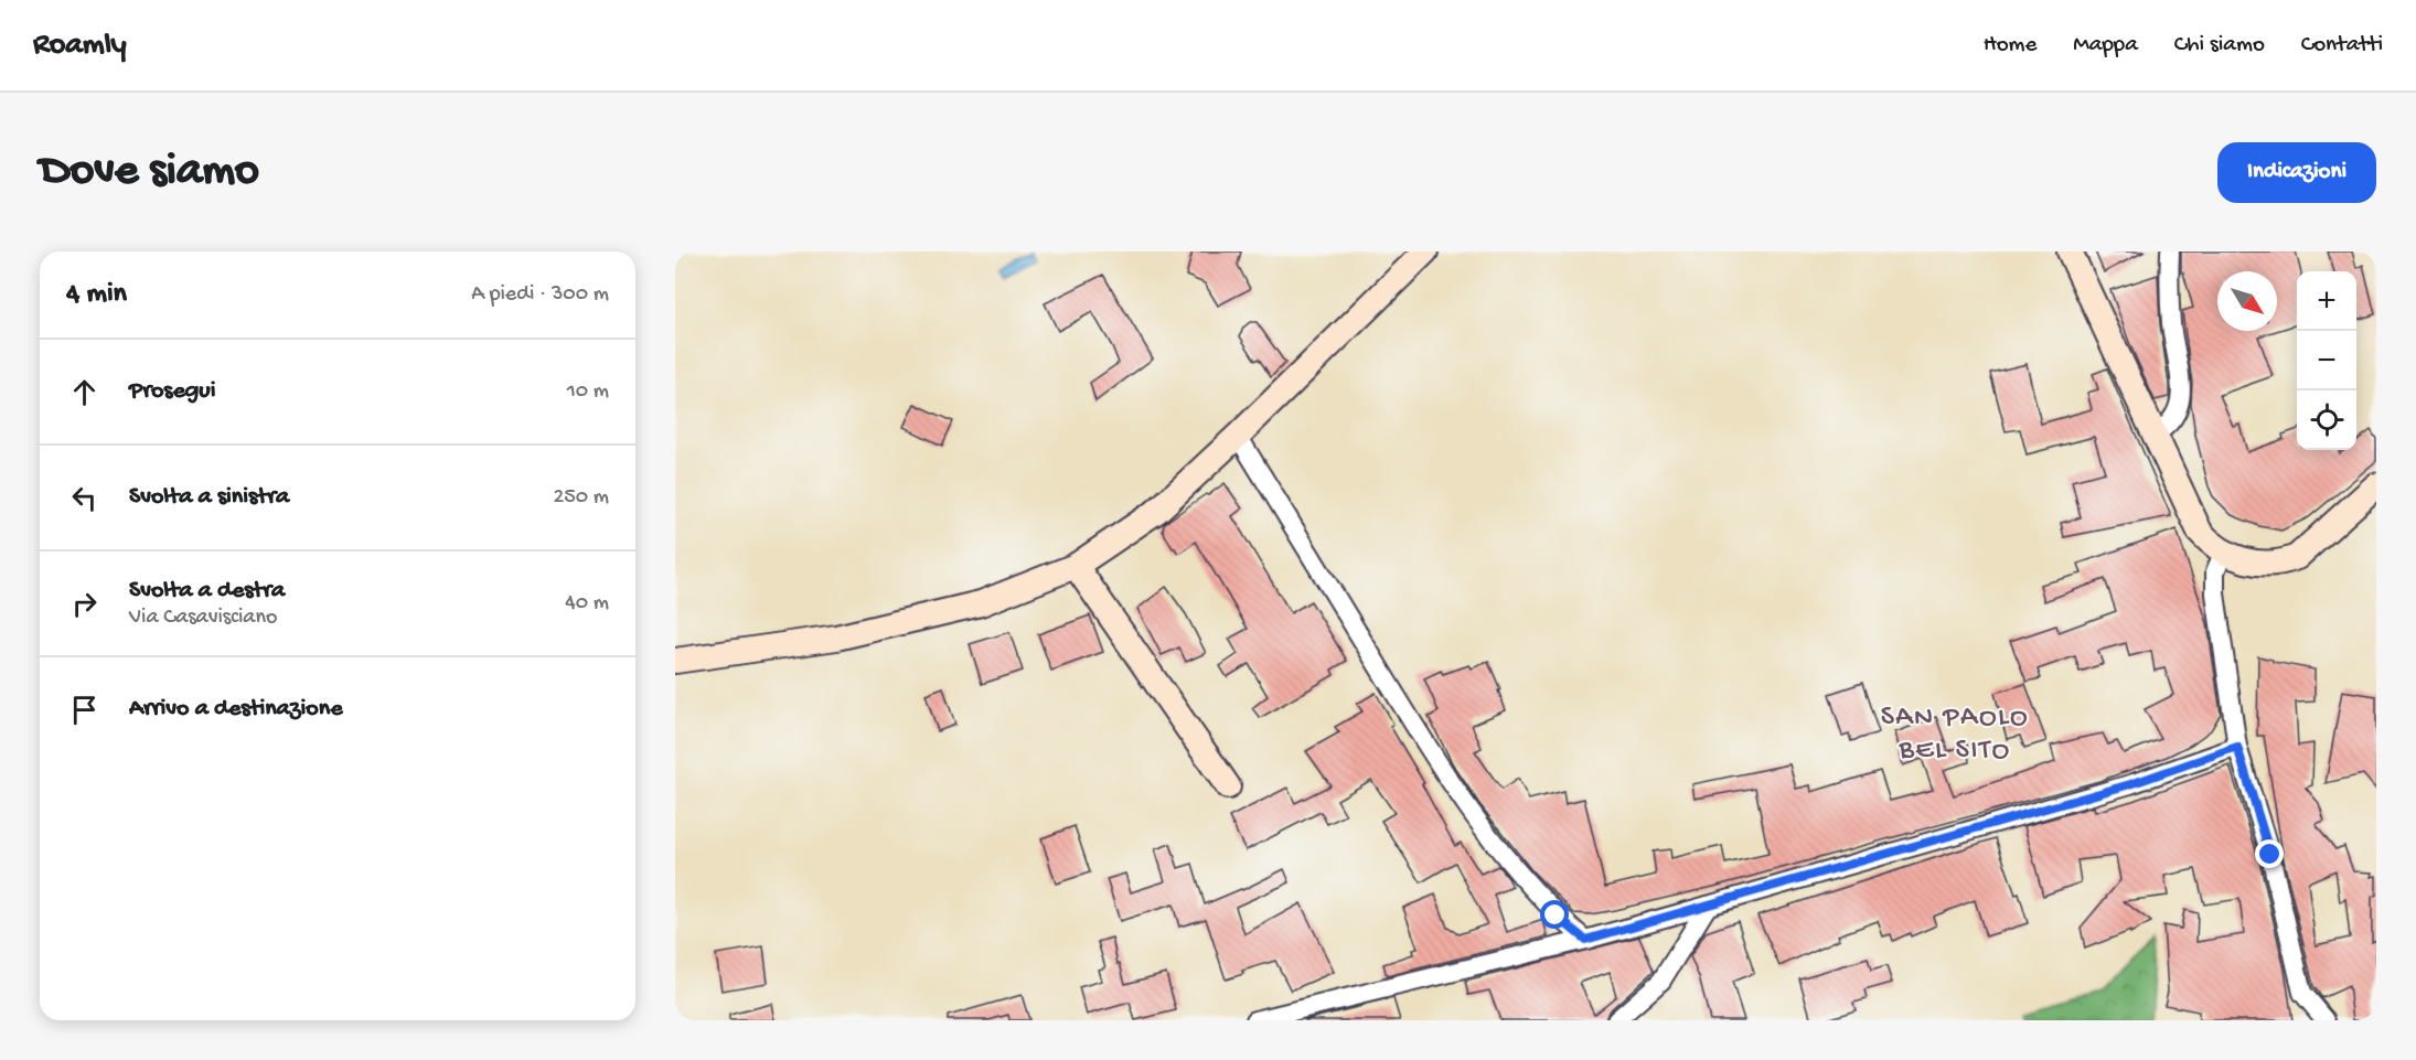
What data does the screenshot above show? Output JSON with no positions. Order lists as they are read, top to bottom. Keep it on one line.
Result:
{"districts":["SAN PAOLO BEL SITO"],"north":"bottom right","page":{"header":"Roamly","nav":["Home","Mappa","Chi siamo","Contatti"],"buttons":"Indicazioni","title":"Dove siamo","heading":["4 min","A piedi · 300 m"],"map_buttons":["+","−"],"list":[["Prosegui","10 m"],["Svolta a sinistra","250 m"],["Svolta a destra","Via Casavisciano","40 m"],"Arrivo a destinazione"]}}
